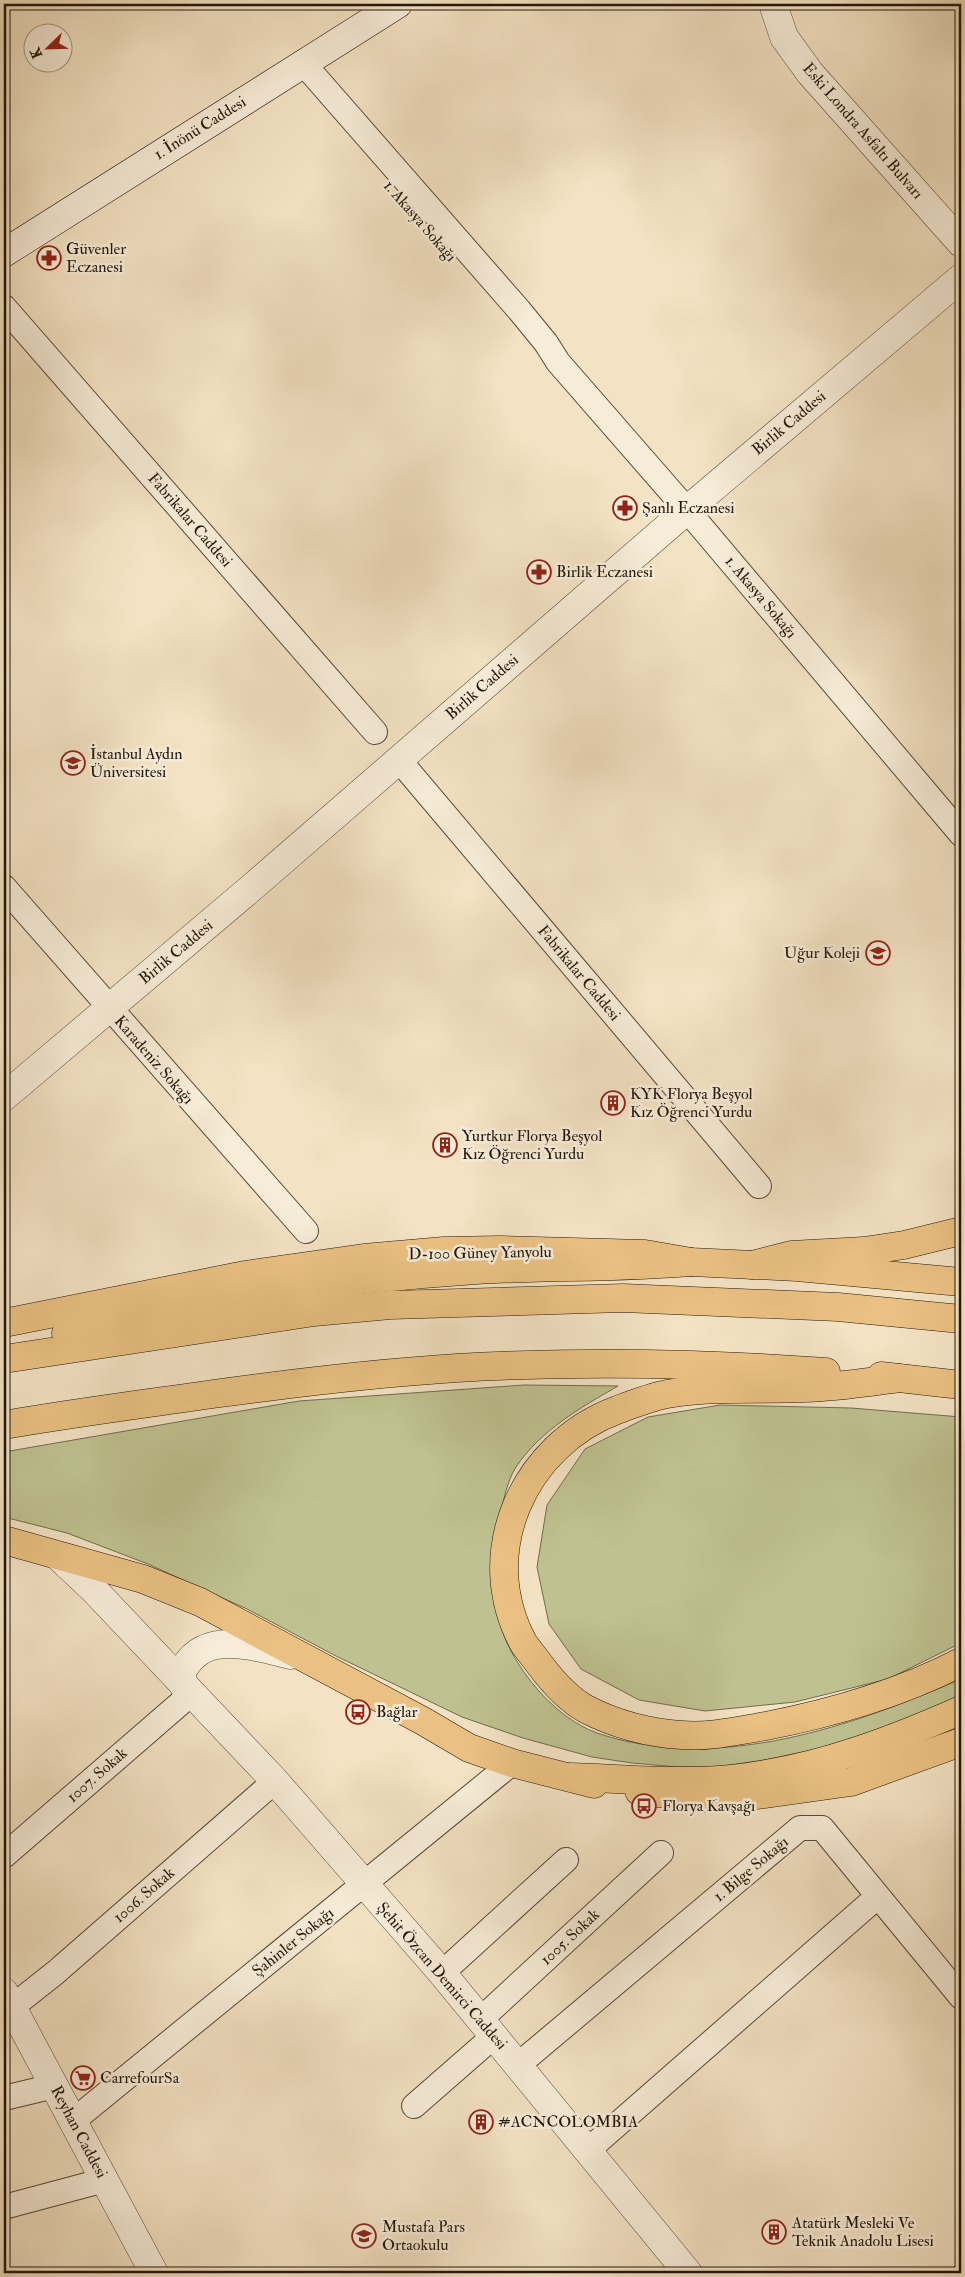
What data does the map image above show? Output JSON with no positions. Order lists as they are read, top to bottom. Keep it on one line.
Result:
{"streets":{"main road":["D-100 Güney Yanyolu"],"street":["1. İnönü Caddesi","Eski Londra Asfaltı Bulvarı","1. Akasya Sokağı","Birlik Caddesi","Fabrikalar Caddesi","Karadeniz Sokağı","1007. Sokak","1. Bilge Sokağı","1006. Sokak","1005. Sokak","Şahinler Sokağı","Şehit Özcan Demirci Caddesi","Reyhan Caddesi"]},"crossings":[["1. İnönü Caddesi","1. Akasya Sokağı"],["1. Akasya Sokağı","Birlik Caddesi"],["Birlik Caddesi","Fabrikalar Caddesi"],["Birlik Caddesi","Karadeniz Sokağı"],["1007. Sokak","Şehit Özcan Demirci Caddesi"],["1. Bilge Sokağı","Şehit Özcan Demirci Caddesi"],["1006. Sokak","Şehit Özcan Demirci Caddesi"],["1006. Sokak","Reyhan Caddesi"],["1005. Sokak","Şehit Özcan Demirci Caddesi"],["Şahinler Sokağı","Şehit Özcan Demirci Caddesi"],["Şahinler Sokağı","Reyhan Caddesi"]],"places":{"pharmacy":["Güvenler Eczanesi","Şanlı Eczanesi","Birlik Eczanesi"],"school or university":["İstanbul Aydın Üniversitesi","Uğur Koleji","Mustafa Pars Ortaokulu"],"building":["KYK Florya Beşyol Kız Öğrenci Yurdu","Yurtkur Florya Beşyol Kız Öğrenci Yurdu","#ACNCOLOMBIA","Atatürk Mesleki Ve Teknik Anadolu Lisesi"],"bus stop":["Bağlar","Florya Kavşağı"],"supermarket":["CarrefourSa"]},"north":"bottom left"}
